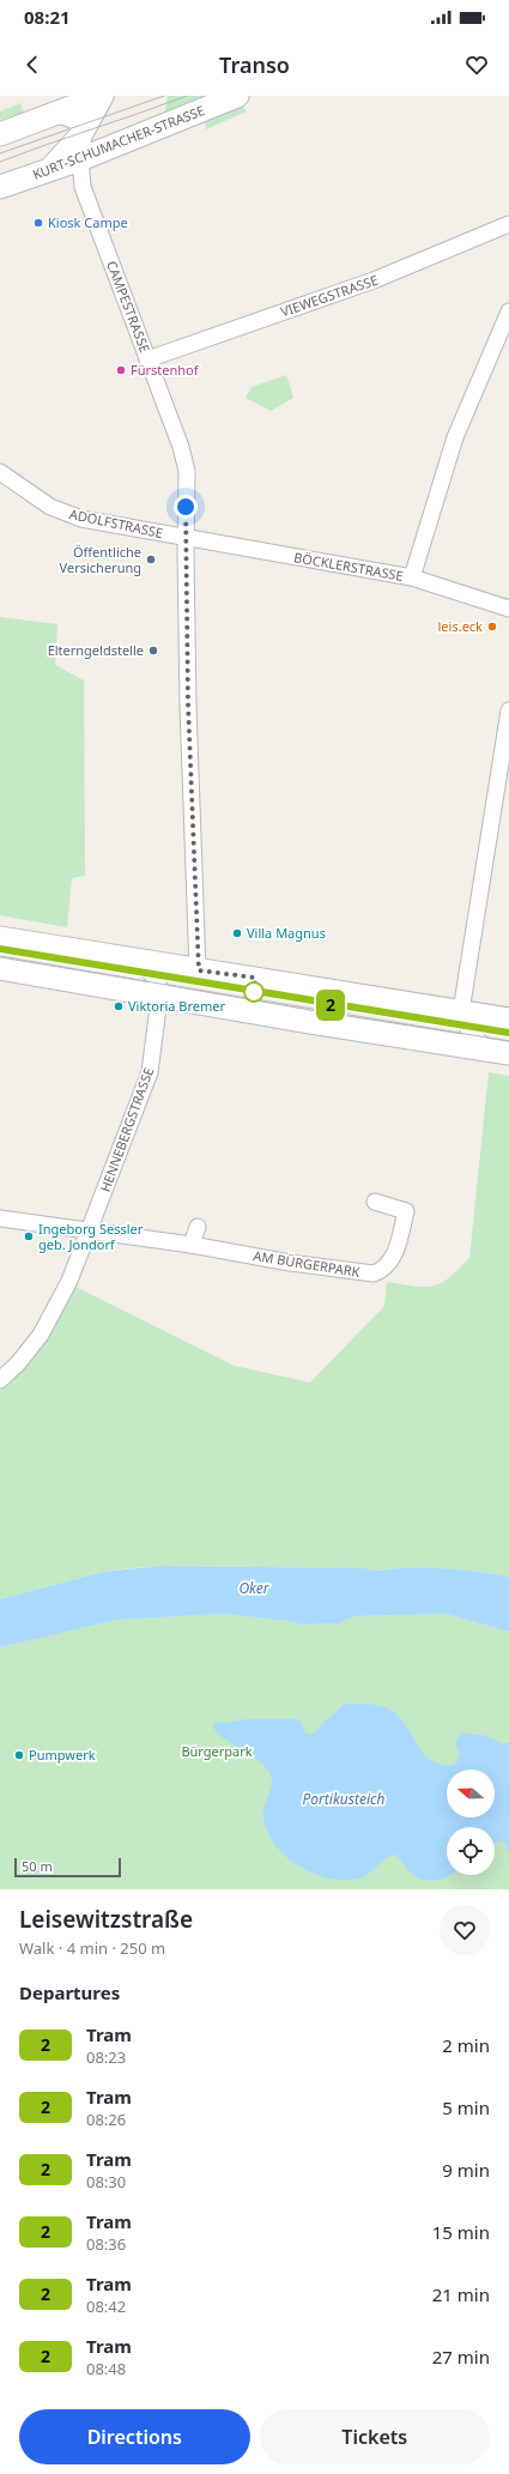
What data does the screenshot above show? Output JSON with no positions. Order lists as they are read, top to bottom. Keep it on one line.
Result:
{"streets":{"main road":["KURT-SCHUMACHER-STRASSE"],"street":["VIEWEGSTRASSE","CAMPESTRASSE","ADOLFSTRASSE","BÖCKLERSTRASSE","HENNEBERGSTRASSE","AM BÜRGERPARK"]},"crossings":[["KURT-SCHUMACHER-STRASSE","CAMPESTRASSE"],["VIEWEGSTRASSE","CAMPESTRASSE"],["CAMPESTRASSE","ADOLFSTRASSE"],["CAMPESTRASSE","BÖCKLERSTRASSE"],["ADOLFSTRASSE","BÖCKLERSTRASSE"],["HENNEBERGSTRASSE","AM BÜRGERPARK"]],"water":["Oker","Portikusteich"],"parks":["Bürgerpark"],"places":["Kiosk Campe","Fürstenhof","Öffentliche Versicherung","leis.eck","Elterngeldstelle","Villa Magnus","Viktoria Bremer","Ingeborg Sessler geb. Jondorf","Pumpwerk"],"lines":["tram line 2"],"scale_bar":"50 m","north":"left","page":{"status":"08:21","header":"Transo","on_map":"2","scale":"50 m","heading":[["Leisewitzstraße","Walk · 4 min · 250 m"],"Departures"],"list":[{"mark":"2","name":"Tram","note":"08:23","value":"2 min"},{"mark":"2","name":"Tram","note":"08:26","value":"5 min"},{"mark":"2","name":"Tram","note":"08:30","value":"9 min"},{"mark":"2","name":"Tram","note":"08:36","value":"15 min"},{"mark":"2","name":"Tram","note":"08:42","value":"21 min"},{"mark":"2","name":"Tram","note":"08:48","value":"27 min"}],"buttons":["Directions","Tickets"]}}
